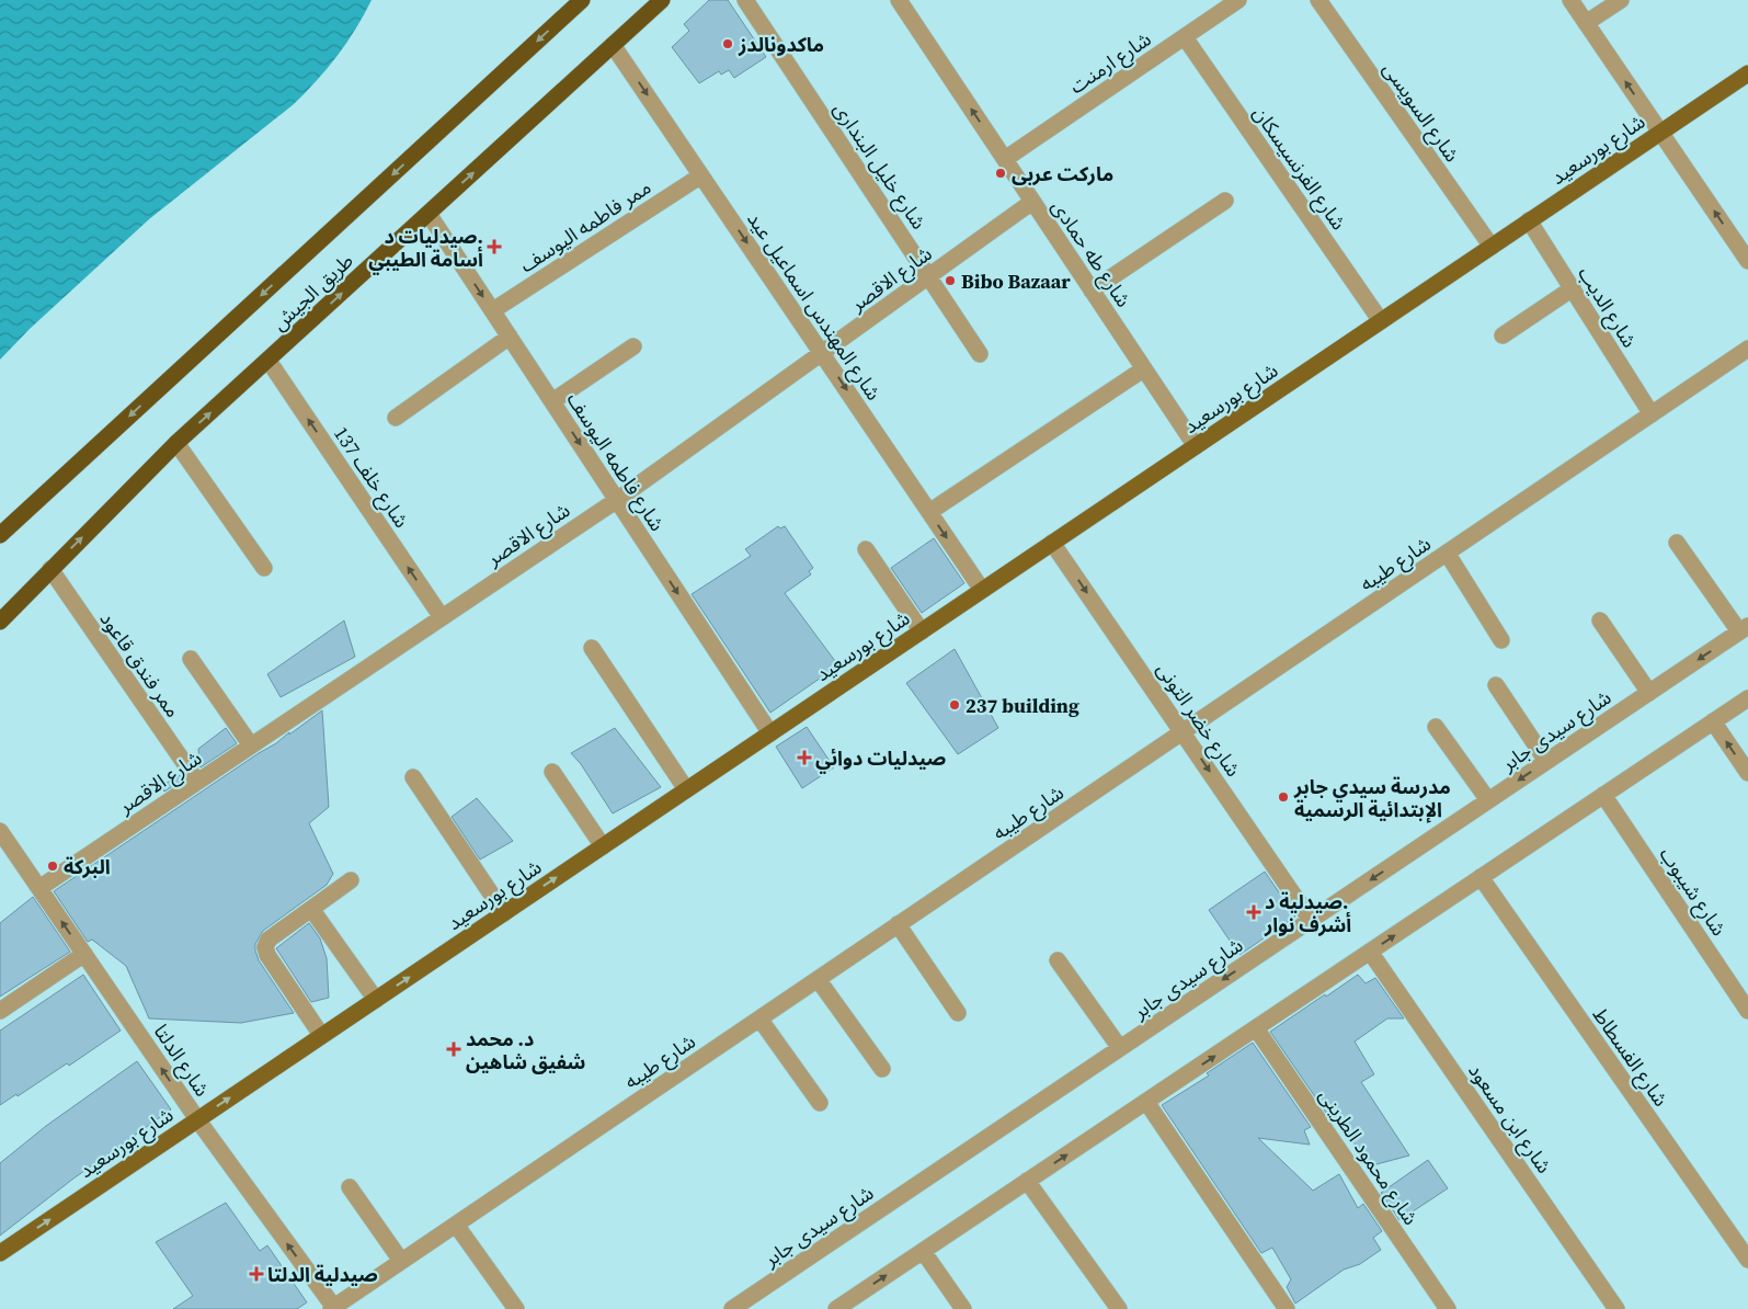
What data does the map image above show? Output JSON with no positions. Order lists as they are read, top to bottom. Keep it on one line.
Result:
{"streets":{"highway":["طريق الجيش"],"main road":["شارع بورسعيد"],"street":["شارع ارمنت","شارع السويسى","شارع خليل البندارى","شارع الفرنسيسكان","ممر فاطمه اليوسف","شارع طه حمادى","شارع الاقصر","شارع المهندس اسماعيل عيد","شارع الديب","شارع فاطمه اليوسف","شارع خلف 137","شارع طيبه","ممر فندق قاعود","شارع خضر التونى","شارع سيدى جابر","شارع شيبوب","شارع الفسطاط","شارع الدلتا","شارع ابن مسعود","شارع محمود الطرينى"]},"crossings":[["شارع ارمنت","شارع الفرنسيسكان"],["شارع ارمنت","شارع طه حمادى"],["شارع السويسى","شارع بورسعيد"],["شارع بورسعيد","شارع الفرنسيسكان"],["شارع بورسعيد","شارع طه حمادى"],["شارع بورسعيد","شارع المهندس اسماعيل عيد"],["شارع بورسعيد","شارع الديب"],["شارع بورسعيد","شارع فاطمه اليوسف"],["شارع بورسعيد","شارع خضر التونى"],["شارع بورسعيد","شارع الدلتا"],["شارع خليل البندارى","شارع الاقصر"],["ممر فاطمه اليوسف","شارع المهندس اسماعيل عيد"],["ممر فاطمه اليوسف","شارع فاطمه اليوسف"],["شارع طه حمادى","شارع الاقصر"],["شارع الاقصر","شارع المهندس اسماعيل عيد"],["شارع الاقصر","شارع فاطمه اليوسف"],["شارع الاقصر","شارع خلف 137"],["شارع الاقصر","ممر فندق قاعود"],["شارع الاقصر","شارع الدلتا"],["طريق الجيش","شارع المهندس اسماعيل عيد"],["طريق الجيش","شارع فاطمه اليوسف"],["طريق الجيش","شارع خلف 137"],["طريق الجيش","ممر فندق قاعود"],["شارع الديب","شارع طيبه"],["شارع طيبه","شارع خضر التونى"],["شارع طيبه","شارع الدلتا"],["شارع خضر التونى","شارع سيدى جابر"]],"one_way":["شارع طه حمادى","شارع المهندس اسماعيل عيد","شارع خضر التونى","شارع الدلتا"],"places":{"other":["ماكدونالدز","ماركت عربى","Bibo Bazaar","237 building","مدرسة سيدي جابر الإبتدائية الرسمية","البركة"],"health":["صيدليات د. أسامة الطيبي","صيدليات دوائي","صيدلية د. أشرف نوار","د. محمد شفيق شاهين","صيدلية الدلتا"]}}
